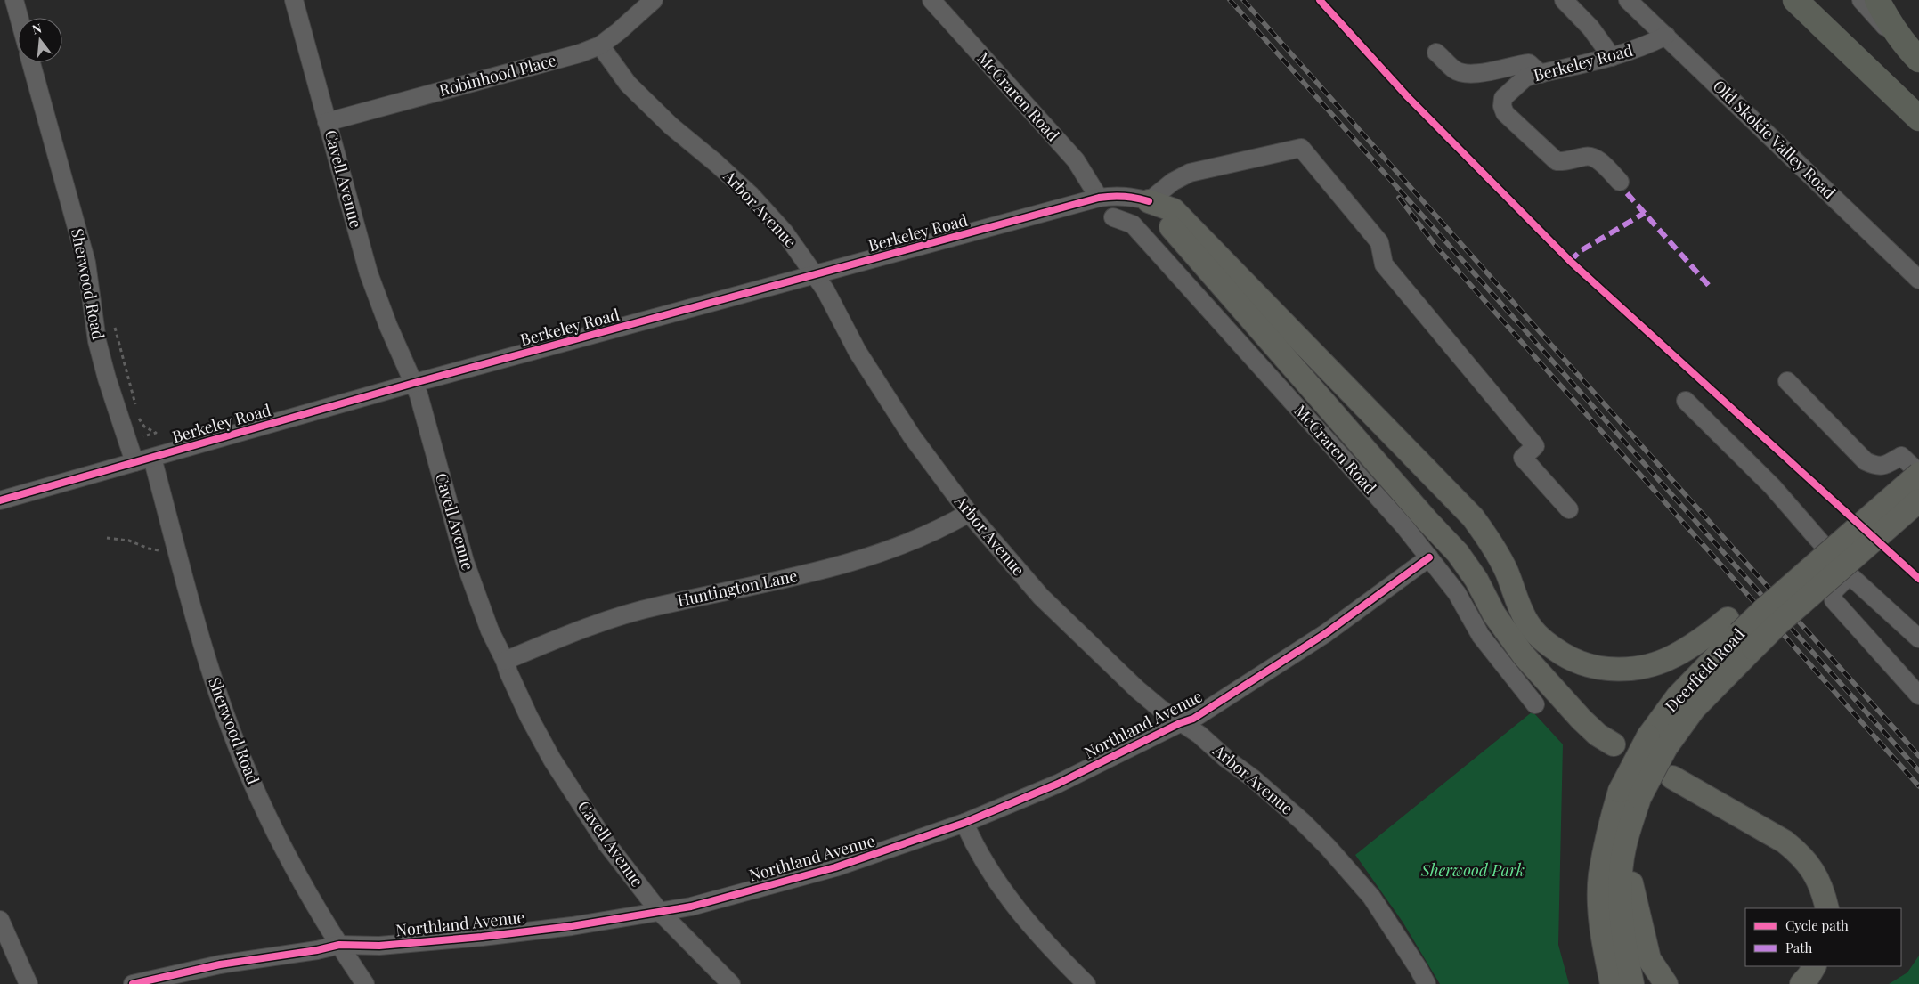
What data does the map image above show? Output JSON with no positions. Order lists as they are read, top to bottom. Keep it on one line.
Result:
{"streets":{"main road":["Deerfield Road"],"street":["Berkeley Road","Robinhood Place","McCraren Road","Old Skokie Valley Road","Cavell Avenue","Arbor Avenue","Sherwood Road","Huntington Lane","Northland Avenue"]},"crossings":[["Berkeley Road","McCraren Road"],["Berkeley Road","Old Skokie Valley Road"],["Berkeley Road","Cavell Avenue"],["Berkeley Road","Arbor Avenue"],["Berkeley Road","Sherwood Road"],["Robinhood Place","Cavell Avenue"],["Robinhood Place","Arbor Avenue"],["McCraren Road","Northland Avenue"],["Cavell Avenue","Huntington Lane"],["Cavell Avenue","Northland Avenue"],["Arbor Avenue","Huntington Lane"],["Arbor Avenue","Northland Avenue"],["Sherwood Road","Northland Avenue"]],"parks":["Sherwood Park"],"legend":["Cycle path","Path"],"north":"top"}
